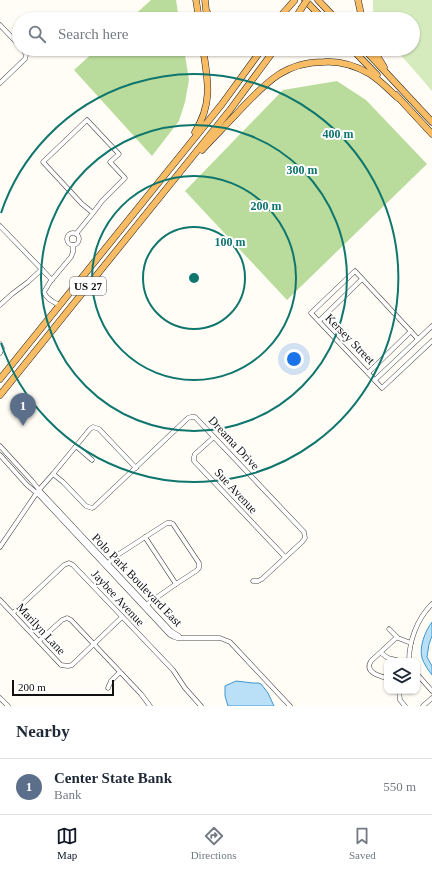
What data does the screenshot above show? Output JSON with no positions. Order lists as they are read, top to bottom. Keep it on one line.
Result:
{"streets":{"highway":["US 27"],"street":["Kersey Street","Dreama Drive","Sue Avenue","Polo Park Boulevard East","Jaybee Avenue","Marilyn Lane"]},"crossings":[["Dreama Drive","Sue Avenue"],["Jaybee Avenue","Marilyn Lane"]],"scale_bar":"200 m","page":{"search":"Search here","pins":"1","scale":"200 m","heading":"Nearby","list":[{"mark":"1","name":"Center State Bank","note":"Bank","value":"550 m"}],"nav":["Map","Directions","Saved"]},"rings":["400 m","300 m","200 m","100 m"]}
